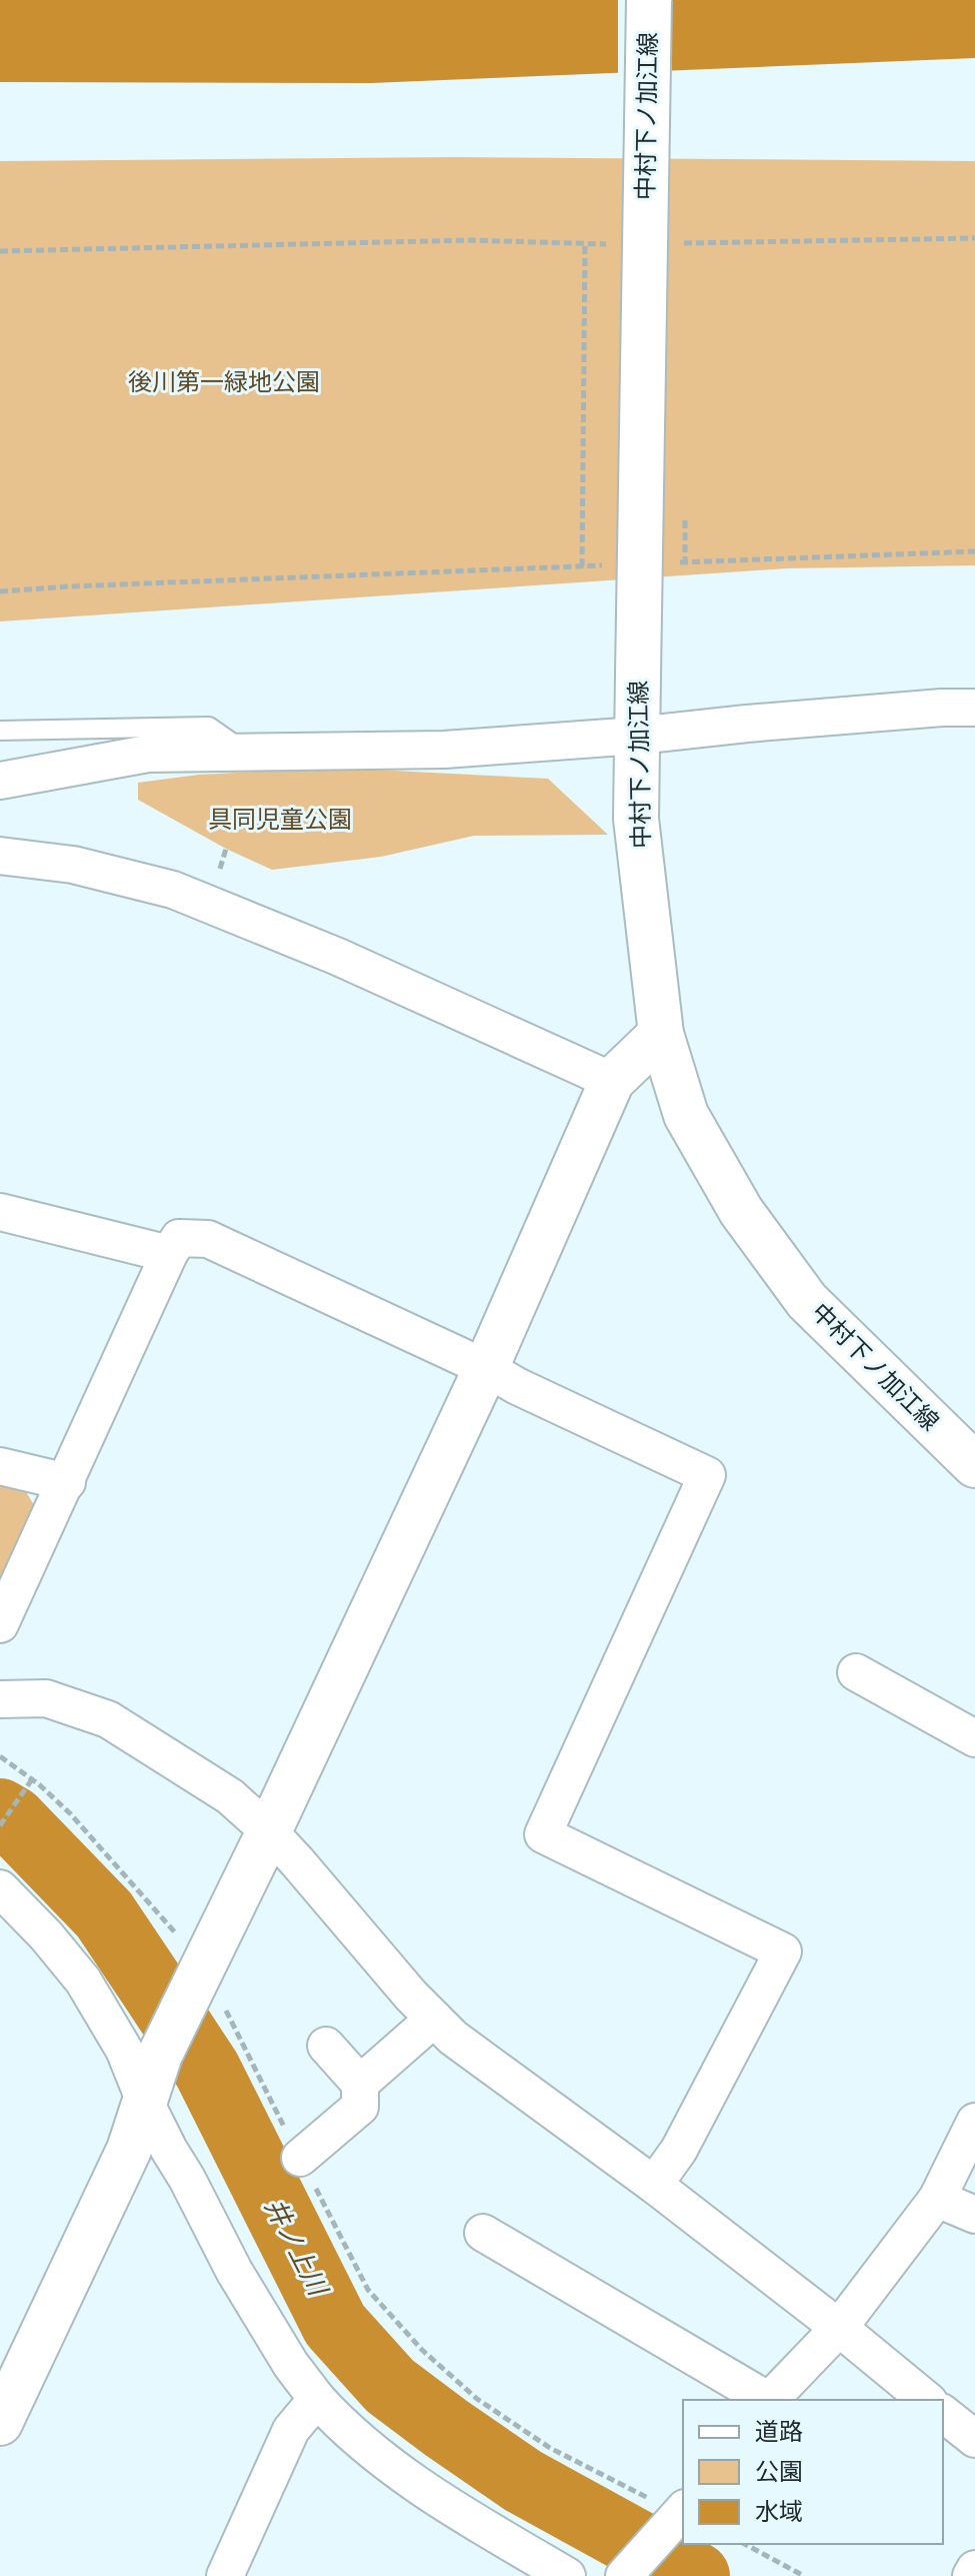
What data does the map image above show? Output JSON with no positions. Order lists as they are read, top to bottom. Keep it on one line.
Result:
{"streets":{"main road":["中村下ノ加江線"]},"water":["井ノ上川"],"parks":["後川第一緑地公園","具同児童公園"],"legend":["道路","公園","水域"]}
